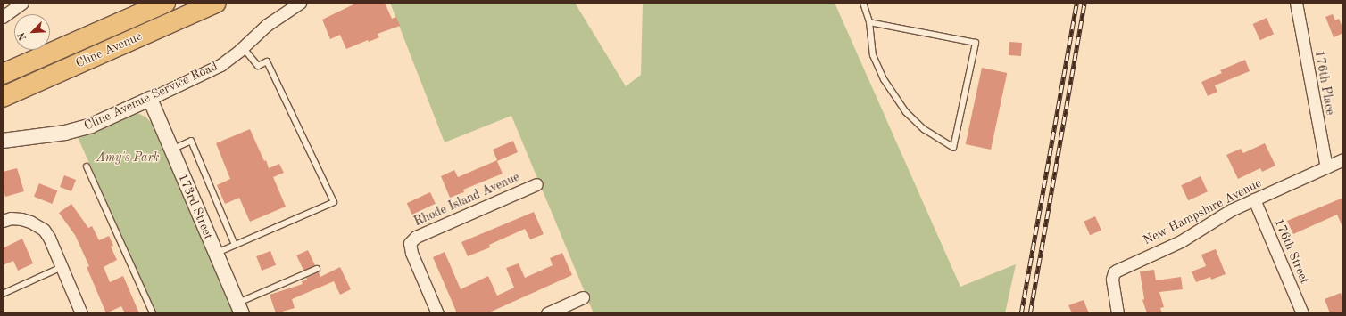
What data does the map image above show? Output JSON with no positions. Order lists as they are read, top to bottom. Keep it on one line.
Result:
{"streets":{"highway":["Cline Avenue"],"street":["176th Place","Cline Avenue Service Road","Rhode Island Avenue","173rd Street","New Hampshire Avenue","176th Street"]},"crossings":[["176th Place","New Hampshire Avenue"],["Cline Avenue Service Road","173rd Street"],["New Hampshire Avenue","176th Street"]],"parks":["Amy's Park"],"north":"bottom left"}
